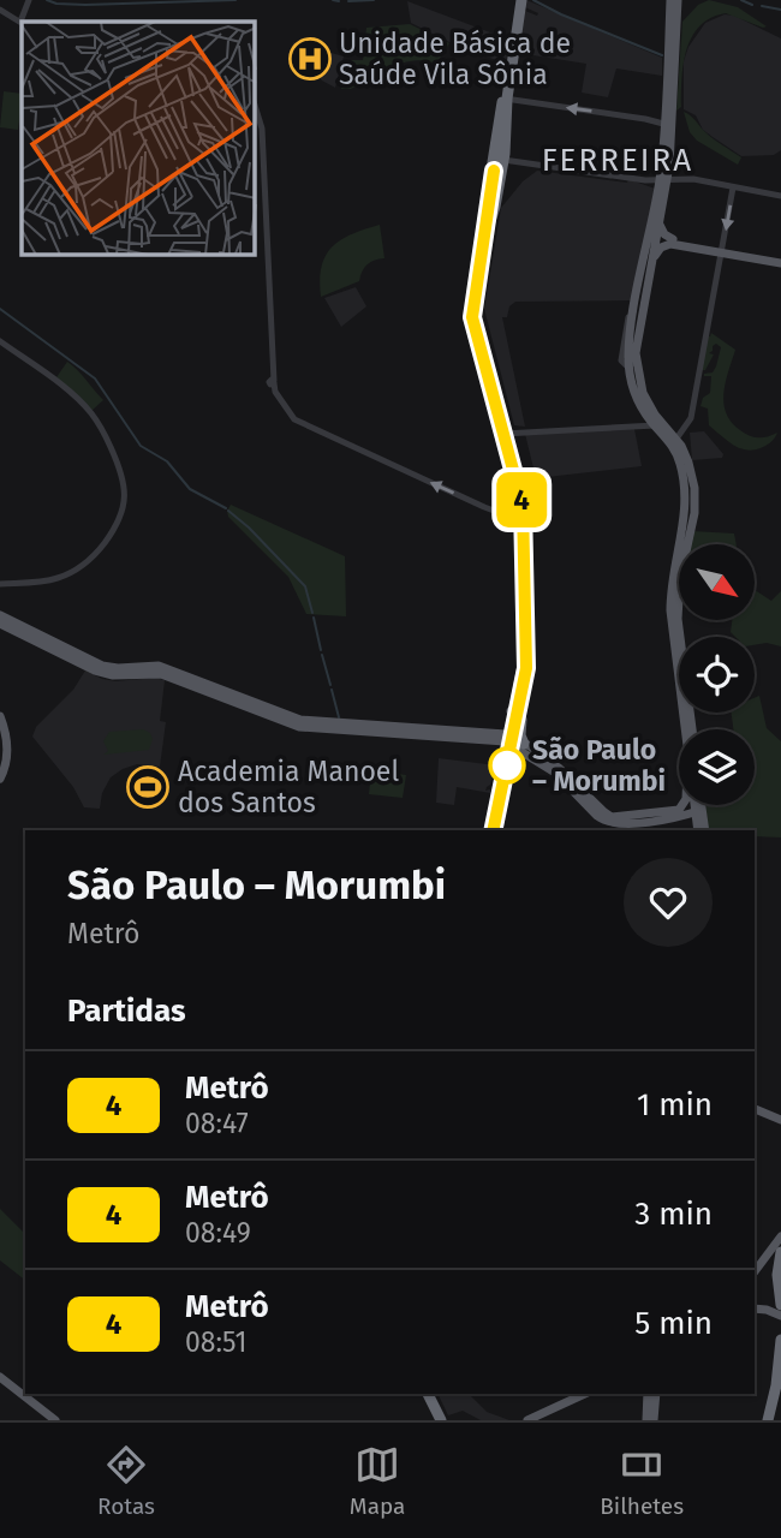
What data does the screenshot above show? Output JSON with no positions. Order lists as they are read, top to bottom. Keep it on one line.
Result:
{"districts":["FERREIRA"],"places":{"hospital":["Unidade Básica de Saúde Vila Sônia"],"other":["São Paulo – Morumbi"],"sports":["Academia Manoel dos Santos"]},"lines":["metro line 4"],"north":"bottom right","page":{"on_map":"4","heading":[["São Paulo – Morumbi","Metrô"],"Partidas"],"list":[{"mark":"4","name":"Metrô","note":"08:47","value":"1 min"},{"mark":"4","name":"Metrô","note":"08:49","value":"3 min"},{"mark":"4","name":"Metrô","note":"08:51","value":"5 min"}],"tabs":["Rotas","Mapa","Bilhetes"]}}
